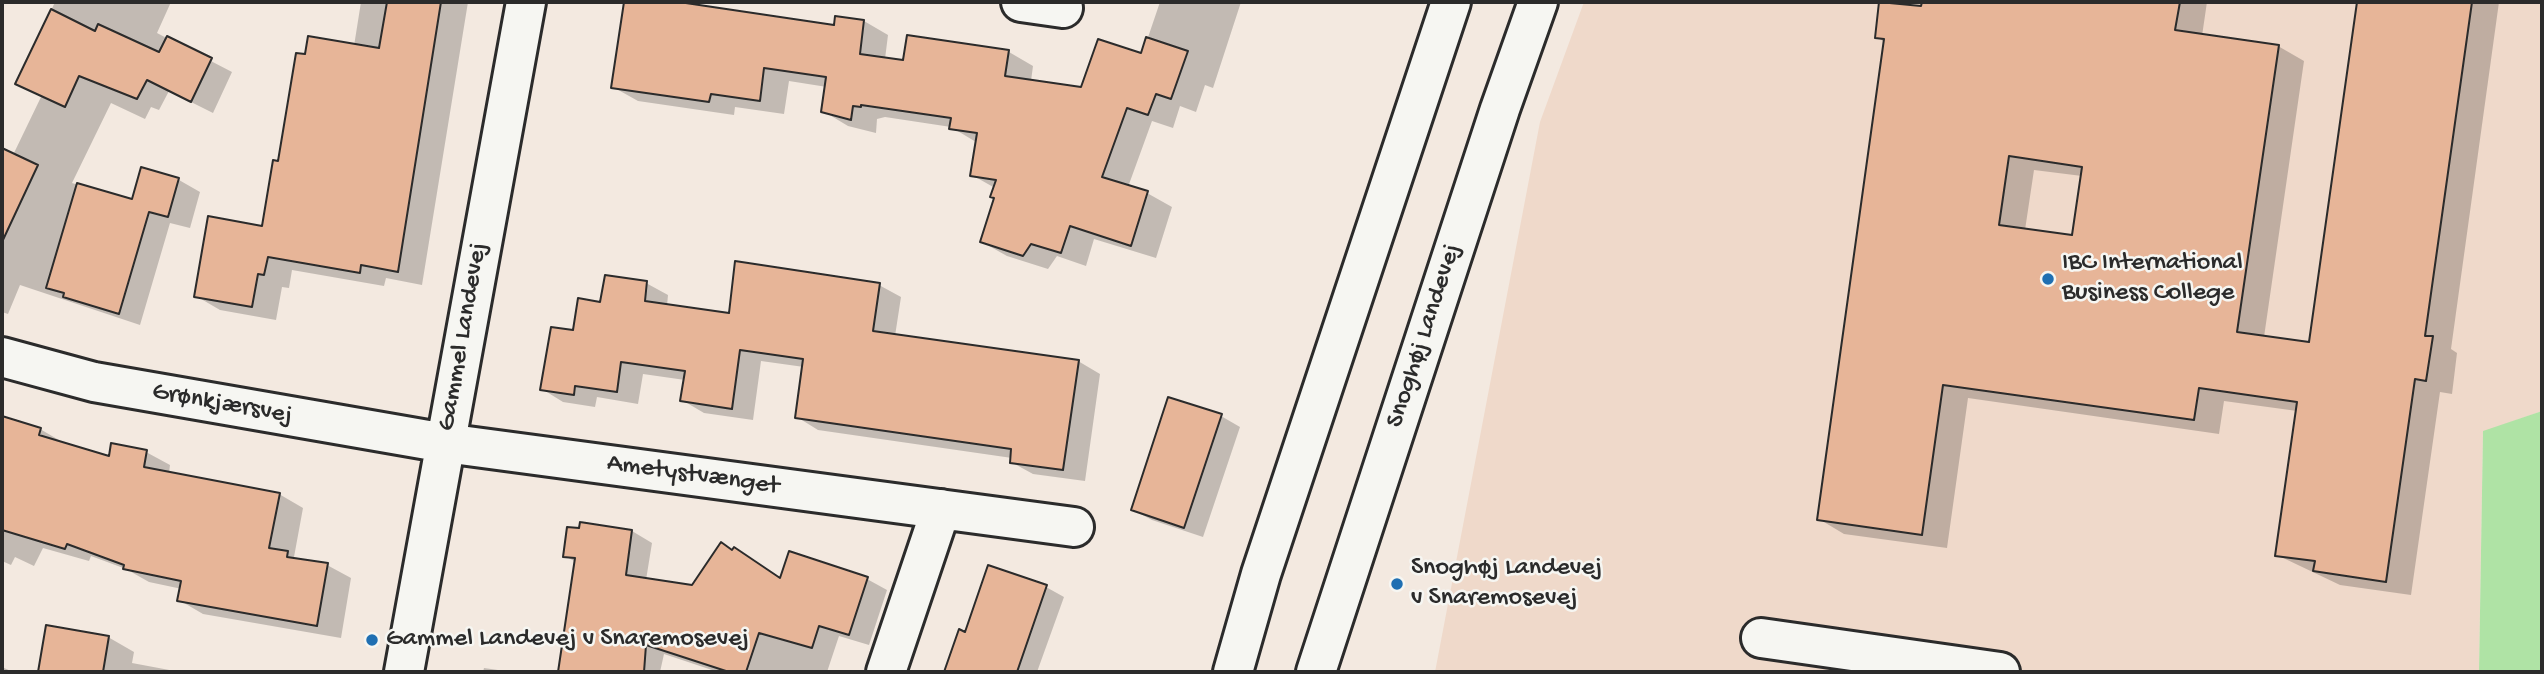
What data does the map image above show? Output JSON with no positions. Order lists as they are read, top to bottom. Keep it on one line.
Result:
{"streets":{"street":["Snoghøj Landevej","Gammel Landevej","Grønkjærsvej","Ametystvænget"]},"crossings":[["Gammel Landevej","Grønkjærsvej"],["Gammel Landevej","Ametystvænget"],["Grønkjærsvej","Ametystvænget"]],"places":["IBC International Business College","Snoghøj Landevej v Snaremosevej","Gammel Landevej v Snaremosevej"]}
